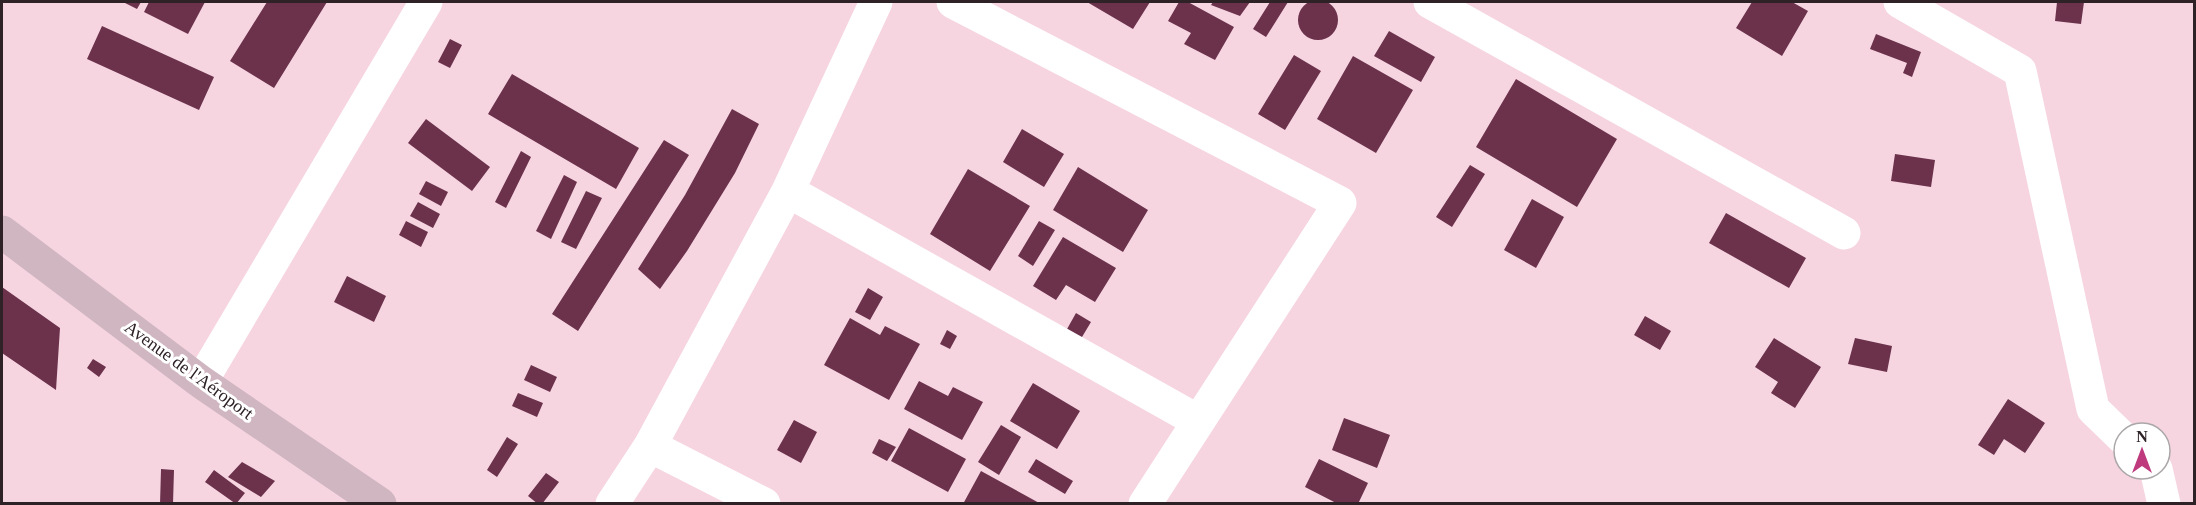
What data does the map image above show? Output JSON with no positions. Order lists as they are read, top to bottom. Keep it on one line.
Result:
{"streets":{"main road":["Avenue de l'Aéroport"]},"north":"top"}
